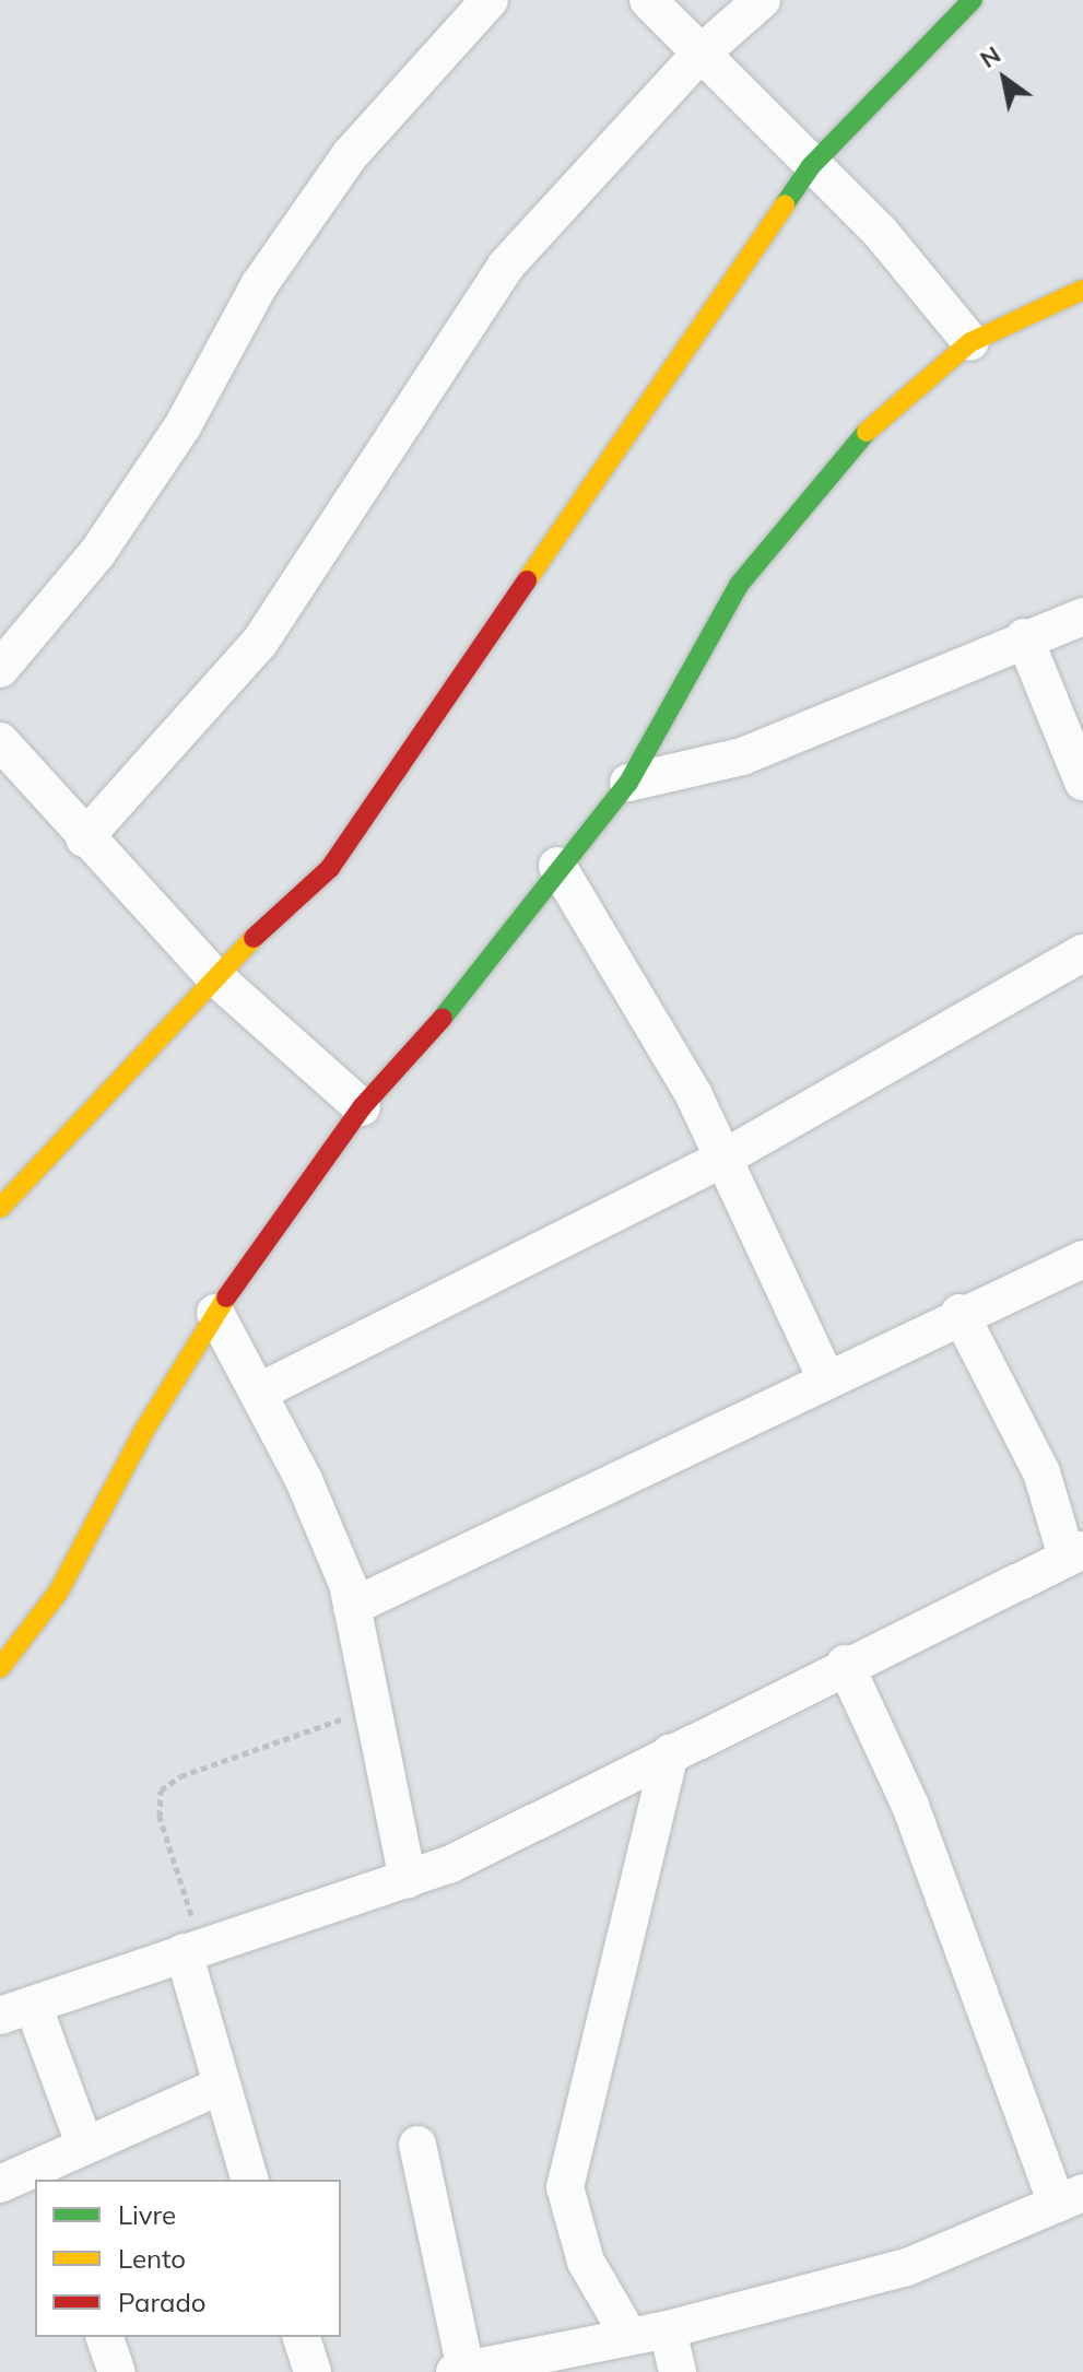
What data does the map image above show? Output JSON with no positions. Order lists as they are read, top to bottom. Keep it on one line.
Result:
{"legend":["Livre","Lento","Parado"],"north":"top left"}
